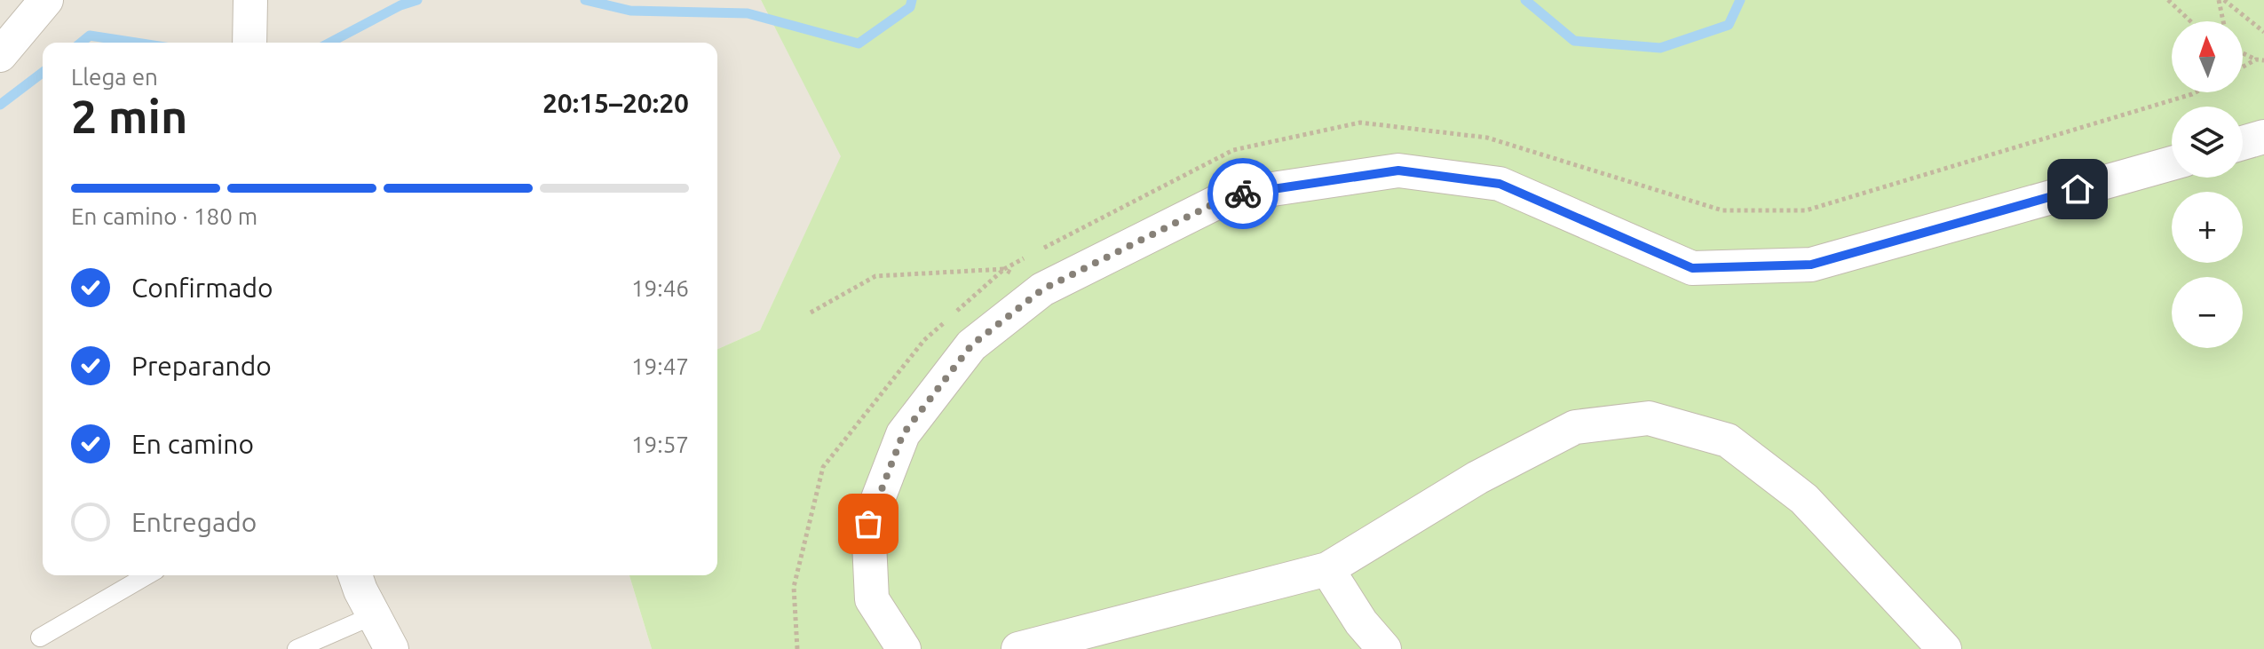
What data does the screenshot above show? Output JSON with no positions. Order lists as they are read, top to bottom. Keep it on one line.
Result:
{"north":"top","page":{"map_buttons":["+","−"],"heading":["2 min","Llega en","20:15–20:20"],"bar":"En camino · 180 m","list":[["Confirmado","19:46"],["Preparando","19:47"],["En camino","19:57"],"Entregado"]}}
